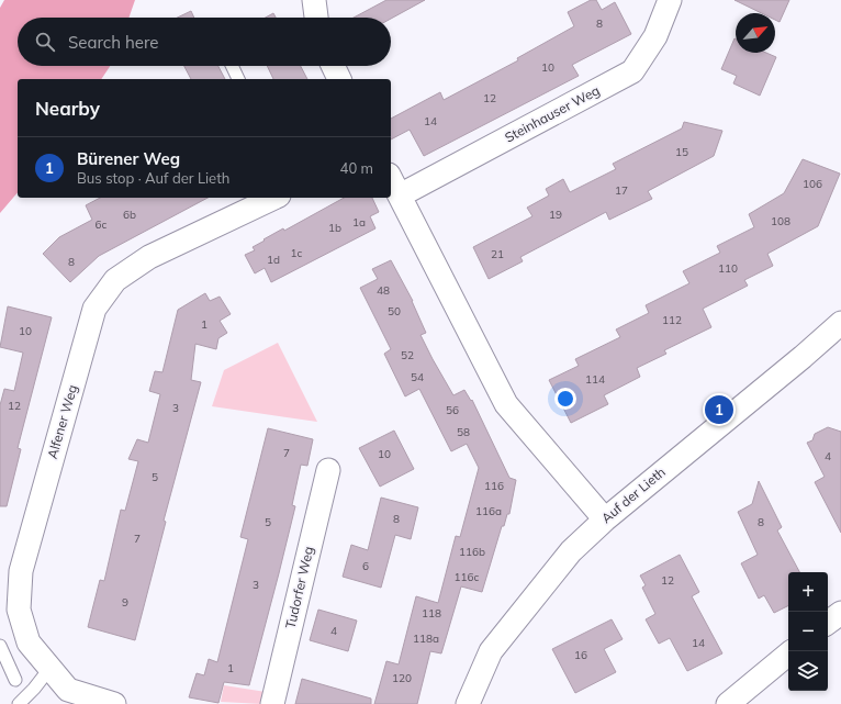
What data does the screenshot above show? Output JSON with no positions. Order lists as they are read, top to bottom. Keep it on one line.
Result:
{"streets":{"street":["Steinhauser Weg","Alfener Weg","Auf der Lieth","Tudorfer Weg"]},"house_numbers":["8","10","12","14","15","106","17","6b","19","108","1a","6c","1b","1c","21","1d","8","110","48","50","112","1","10","52","54","114","12","3","56","58","7","10","4","5","116","116a","8","5","8","7","116b","6","116c","12","3","9","118","4","118a","14","16","1","120"],"north":"top right","page":{"search":"Search here","heading":"Nearby","list":[{"mark":"1","name":"Bürener Weg","note":"Bus stop · Auf der Lieth","value":"40 m"}],"pins":"1","map_buttons":["+","−"]}}
